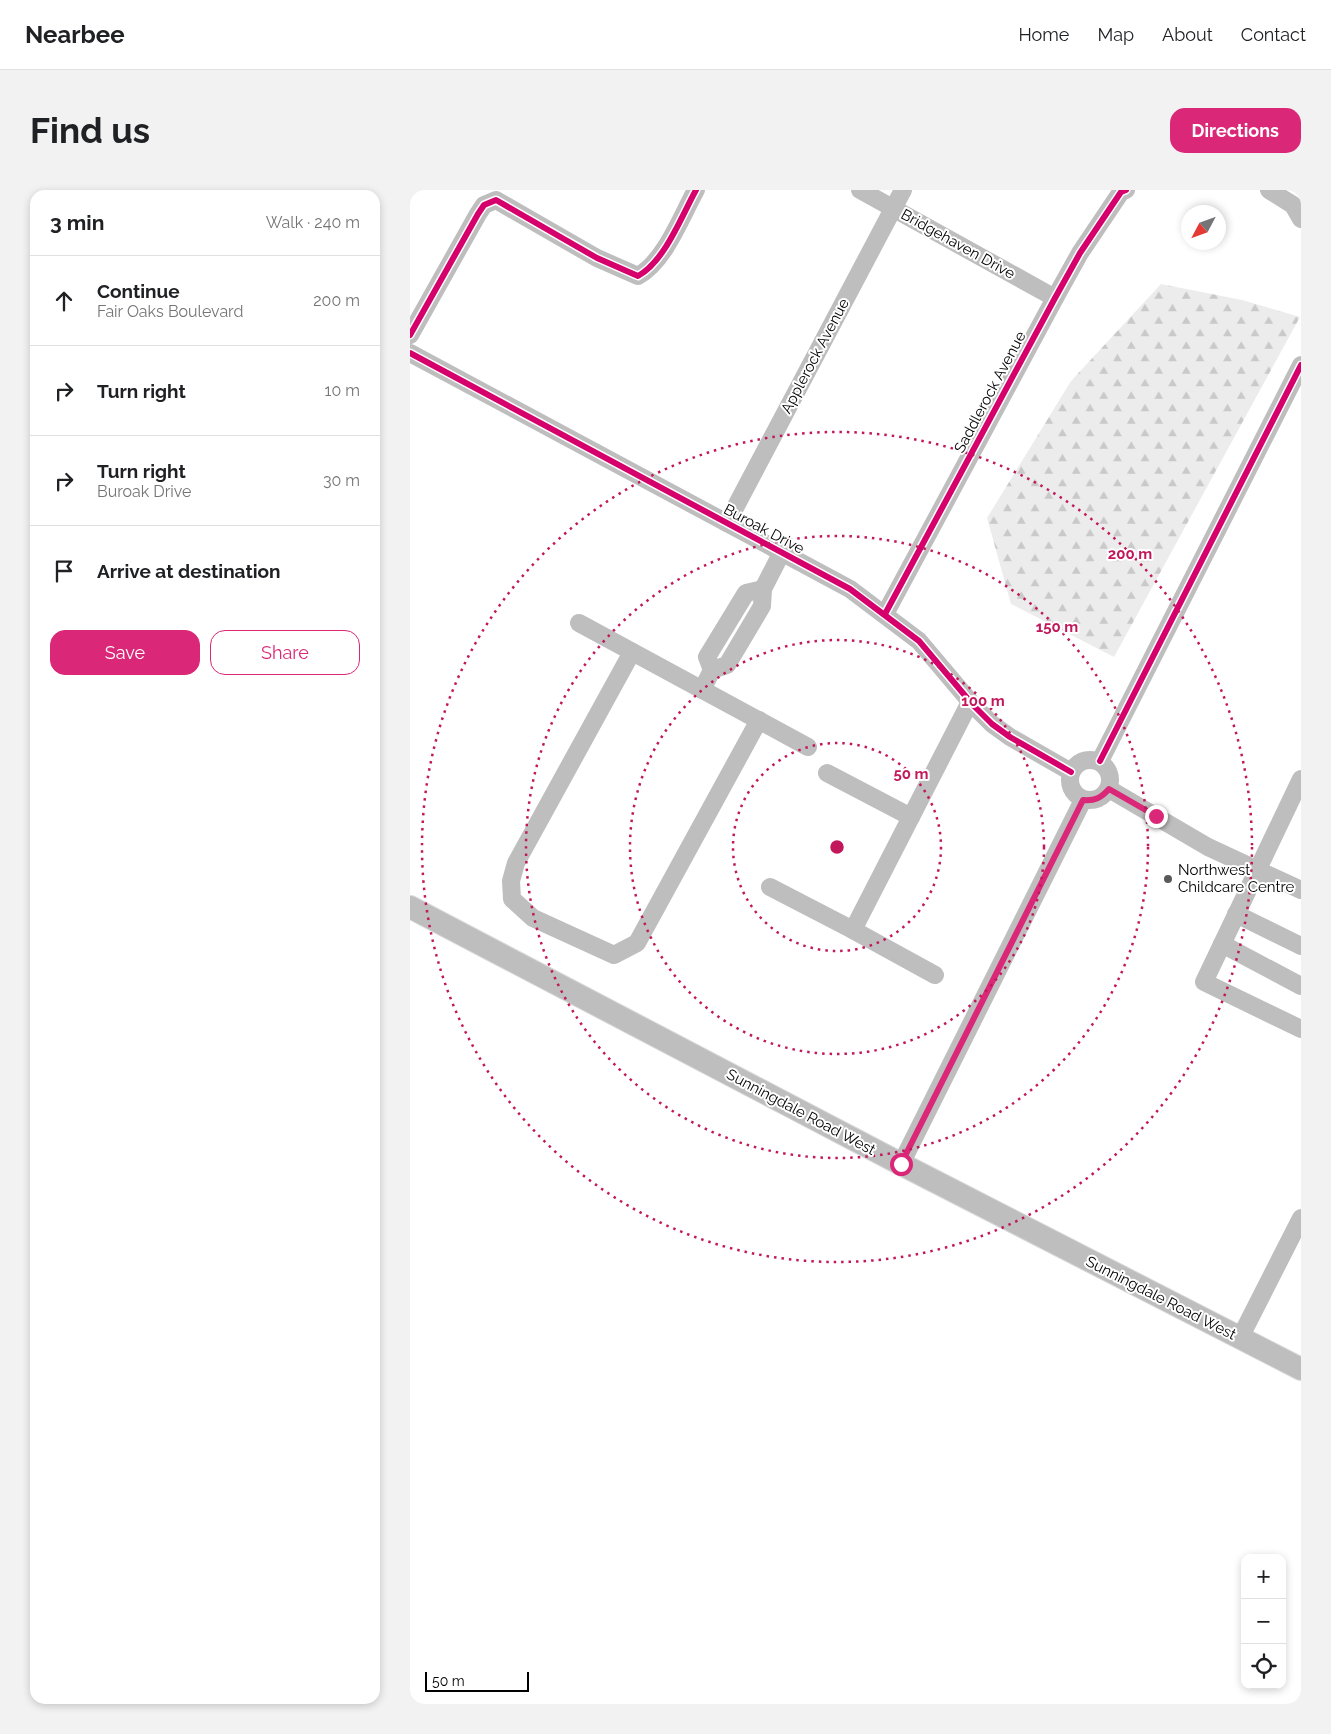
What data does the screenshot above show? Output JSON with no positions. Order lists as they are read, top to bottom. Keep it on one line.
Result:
{"streets":{"main road":["Sunningdale Road West"],"street":["Bridgehaven Drive","Applerock Avenue","Saddlerock Avenue","Buroak Drive"]},"crossings":[["Bridgehaven Drive","Applerock Avenue"],["Bridgehaven Drive","Saddlerock Avenue"],["Applerock Avenue","Buroak Drive"],["Saddlerock Avenue","Buroak Drive"]],"places":["Northwest Childcare Centre"],"scale_bar":"50 m","north":"bottom left","page":{"header":"Nearbee","nav":["Home","Map","About","Contact"],"buttons":["Directions",["Save","Share"]],"title":"Find us","heading":["3 min","Walk · 240 m"],"list":[["Continue","Fair Oaks Boulevard","200 m"],["Turn right","10 m"],["Turn right","Buroak Drive","30 m"],"Arrive at destination"],"map_buttons":["+","−"],"scale":"50 m"},"rings":["200 m","150 m","100 m","50 m"]}
